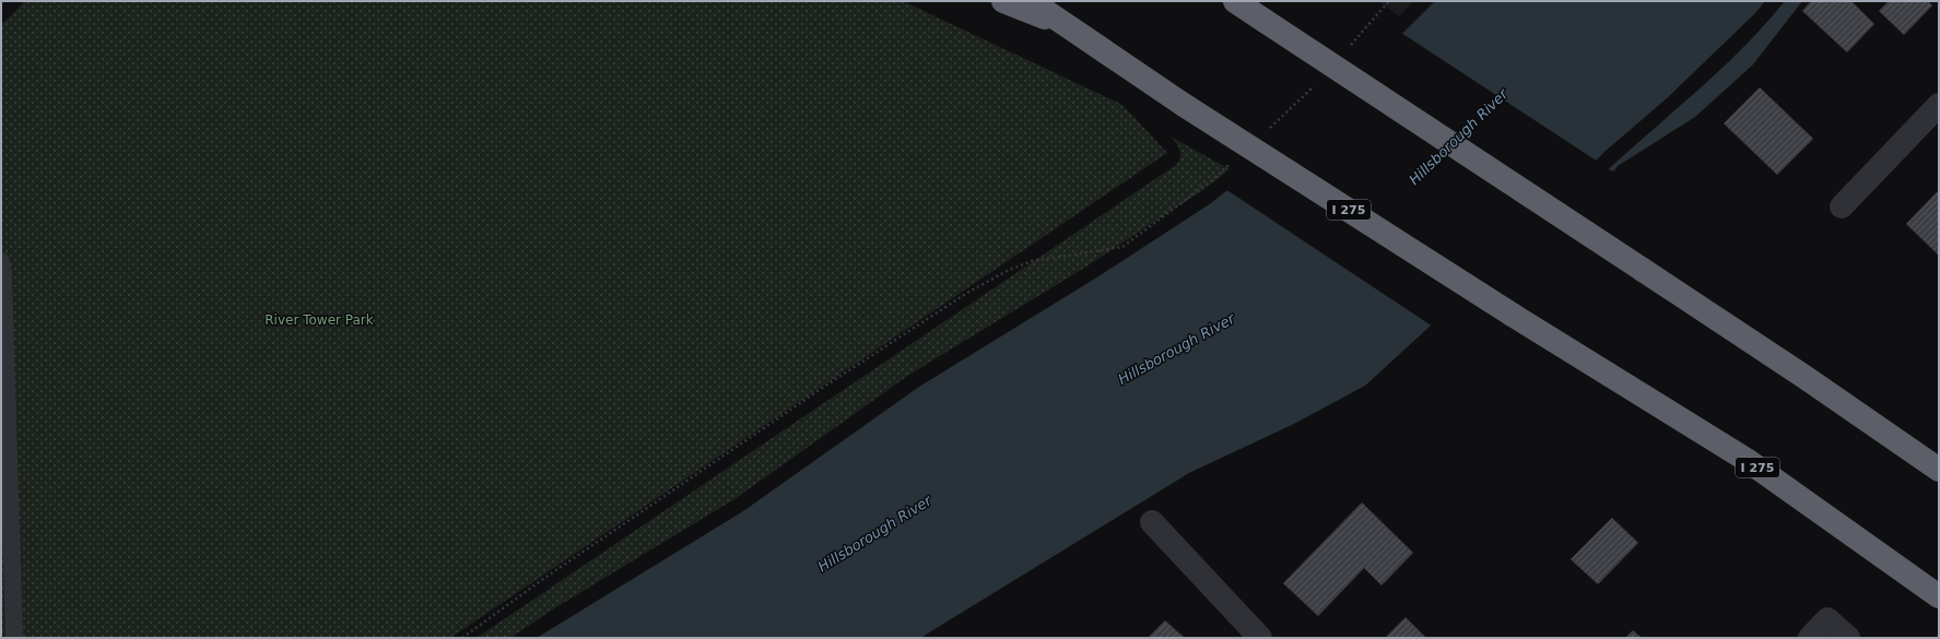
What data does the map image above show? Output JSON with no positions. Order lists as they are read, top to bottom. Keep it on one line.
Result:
{"streets":{"highway":["I 275"]},"water":["Hillsborough River"],"parks":["River Tower Park"]}
